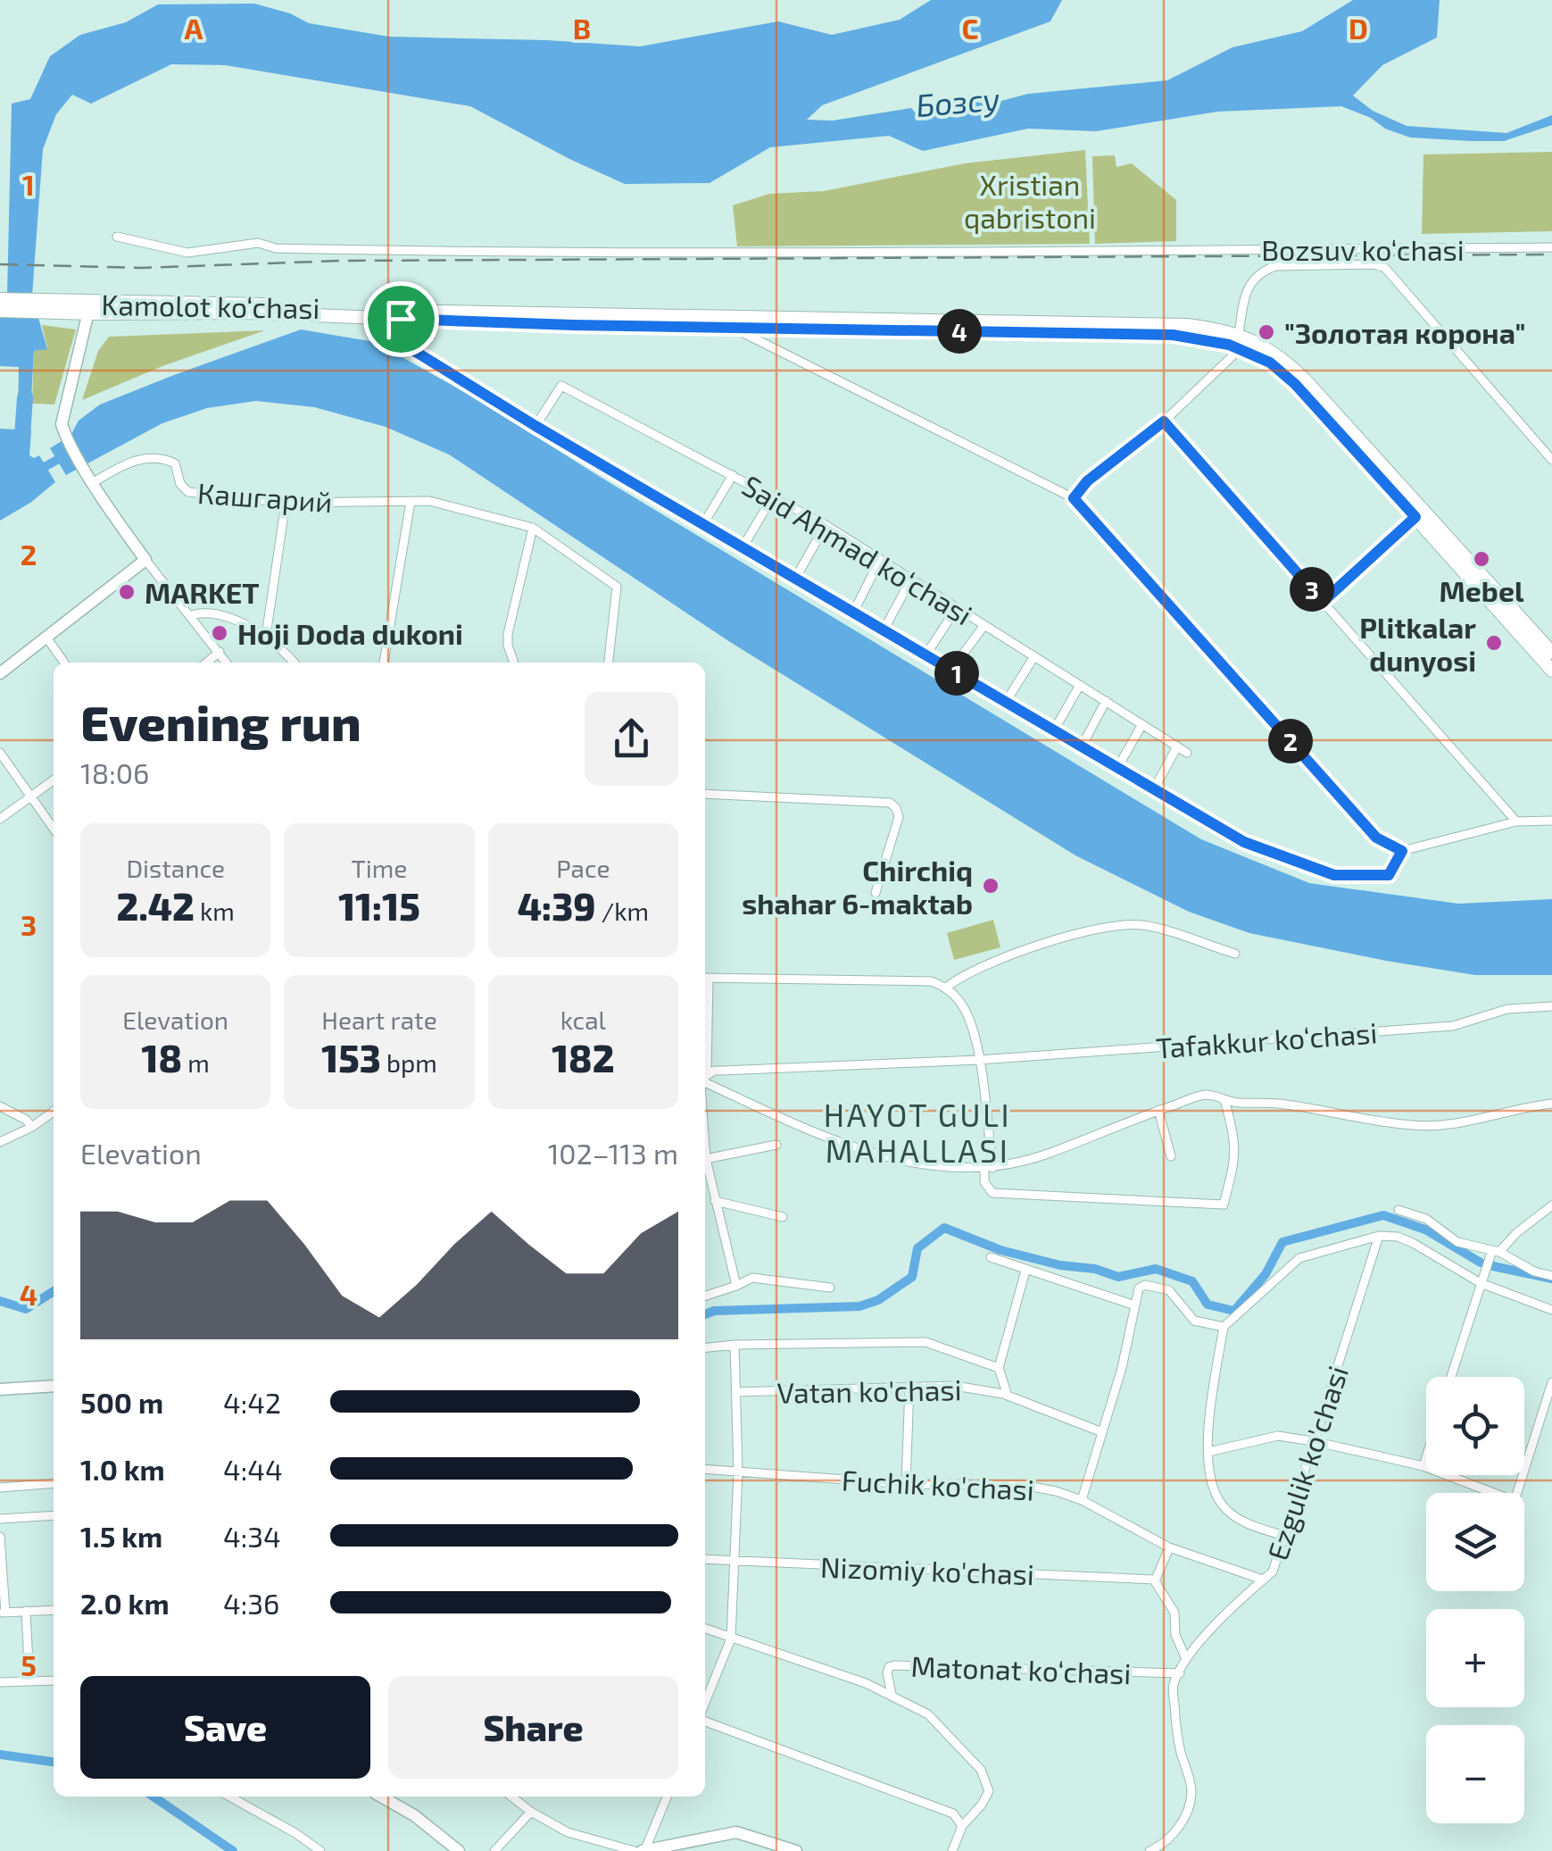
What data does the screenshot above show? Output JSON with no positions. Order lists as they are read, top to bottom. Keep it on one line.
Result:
{"streets":{"main road":["Kamolot ko‘chasi"],"street":["Bozsuv ko‘chasi","Кашгарий","Said Ahmad ko‘chasi","Tafakkur ko‘chasi","Vatan ko'chasi","Ezgulik ko'chasi","Fuchik ko'chasi","Nizomiy ko'chasi","Matonat ko‘chasi"]},"crossings":[["Kamolot ko‘chasi","Said Ahmad ko‘chasi"],["Ezgulik ko'chasi","Fuchik ko'chasi"],["Ezgulik ko'chasi","Matonat ko‘chasi"]],"districts":["HAYOT GULI MAHALLASI"],"water":["Бозсу"],"parks":["Xristian qabristoni"],"places":["\"Золотая корона\"","Mebel","MARKET","Hoji Doda dukoni","Plitkalar dunyosi","Chirchiq shahar 6-maktab"],"page":{"pins":["4","3","1","2"],"heading":["Evening run","18:06"],"stats":[["Distance","2.42 km"],["Time","11:15"],["Pace","4:39 /km"],["Elevation","18 m"],["Heart rate","153 bpm"],["kcal","182"]],"chart":["Elevation","102–113 m"],"list":[{"name":"500 m","note":"4:42"},{"name":"1.0 km","note":"4:44"},{"name":"1.5 km","note":"4:34"},{"name":"2.0 km","note":"4:36"}],"map_buttons":["+","−"],"buttons":["Save","Share"]},"grid":{"columns":["A","B","C","D"],"rows":["1","2","3","4","5"]}}
